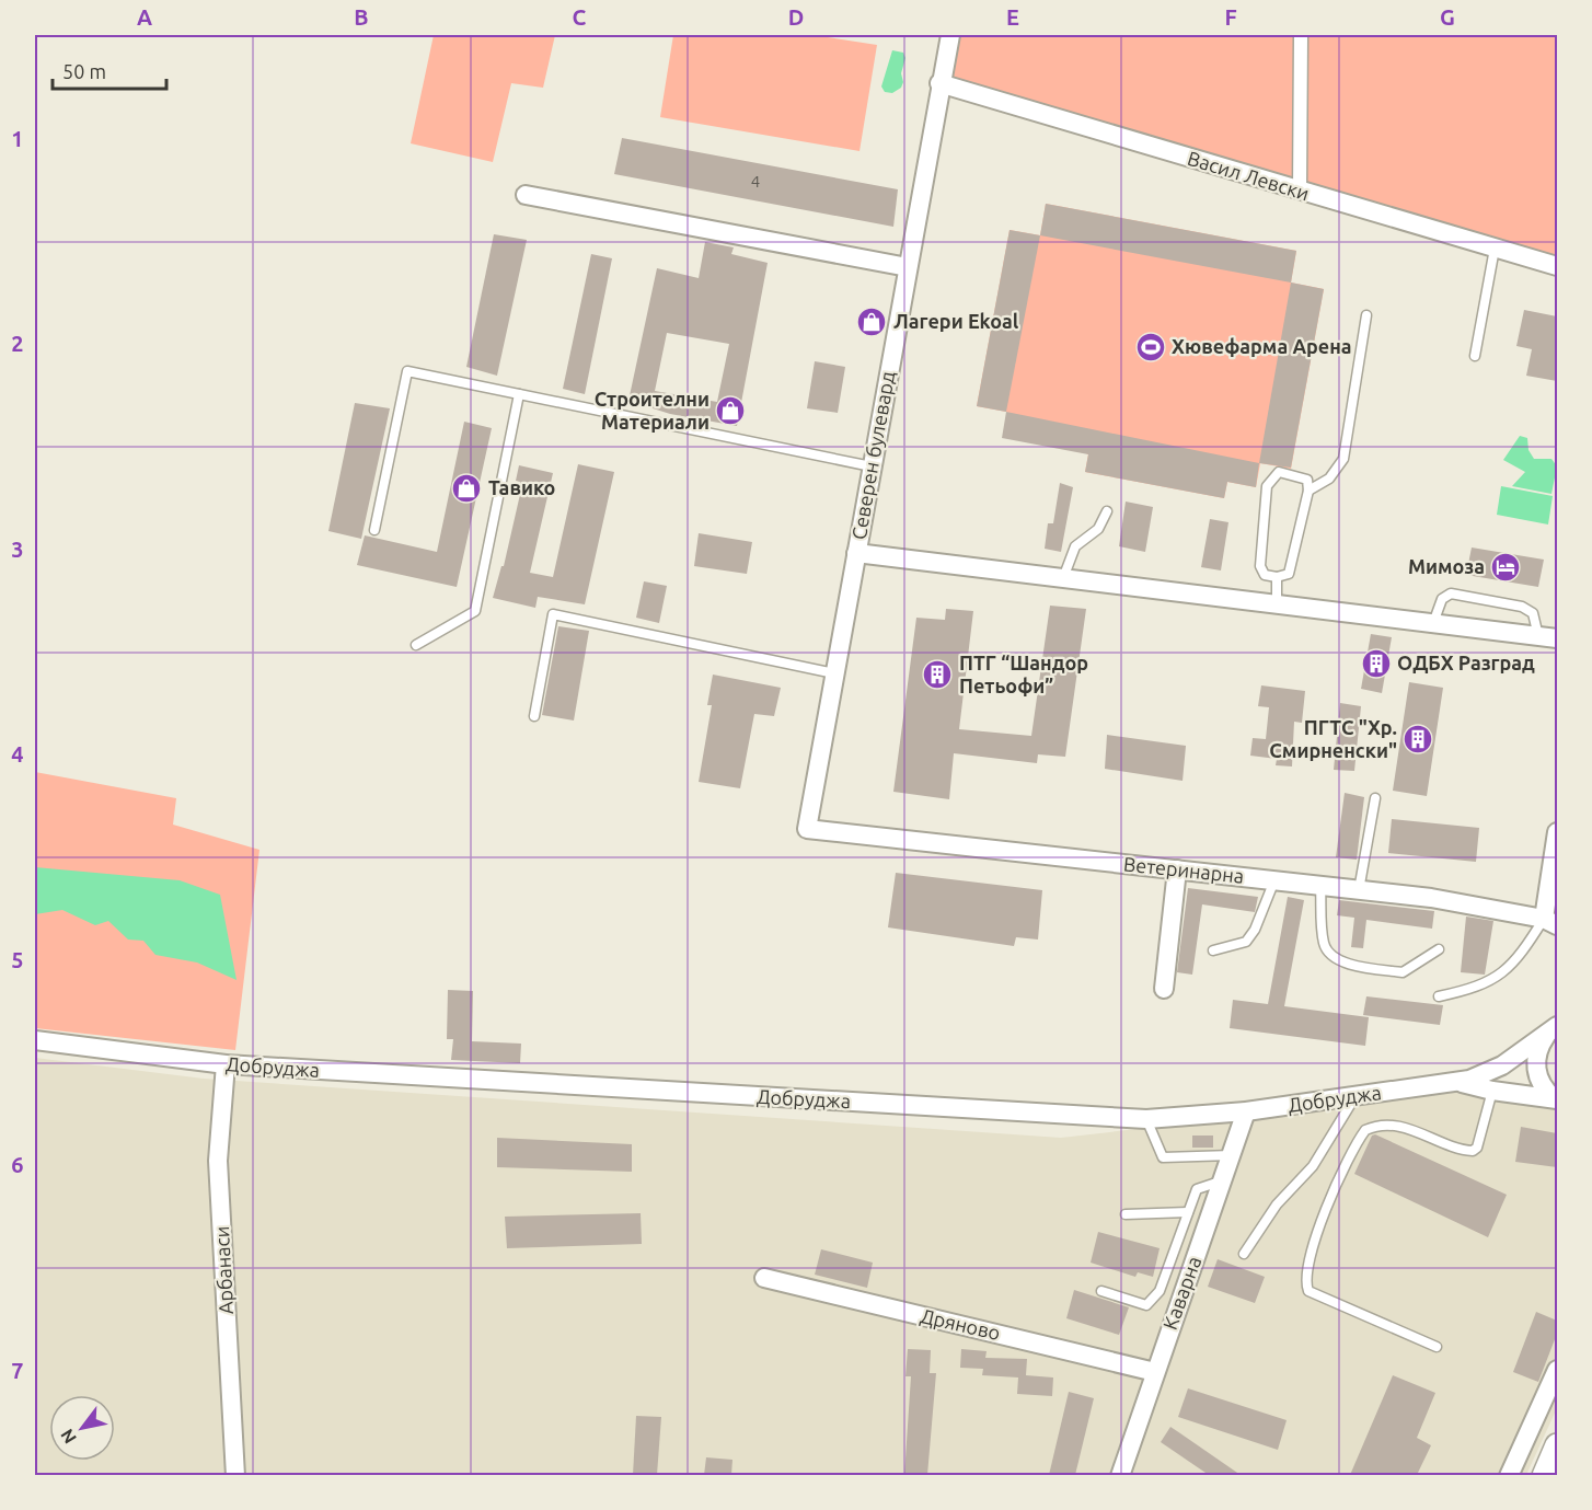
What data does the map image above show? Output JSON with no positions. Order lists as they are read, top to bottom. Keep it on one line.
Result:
{"streets":{"street":["Васил Левски","Северен булевард","Ветеринарна","Добруджа","Арбанаси","Каварна","Дряново"]},"crossings":[["Васил Левски","Северен булевард"],["Северен булевард","Ветеринарна"],["Добруджа","Арбанаси"],["Добруджа","Каварна"],["Каварна","Дряново"]],"places":{"shop":["Лагери Ekoal","Строителни Материали","Тавико"],"sports":["Хювефарма Арена"],"hotel":["Мимоза"],"building":["ОДБХ Разград","ПТГ “Шандор Петьофи”","ПГТС \"Хр. Смирненски\""]},"house_numbers":["4"],"scale_bar":"50 m","north":"bottom left","grid":{"columns":["A","B","C","D","E","F","G"],"rows":["1","2","3","4","5","6","7"]}}
